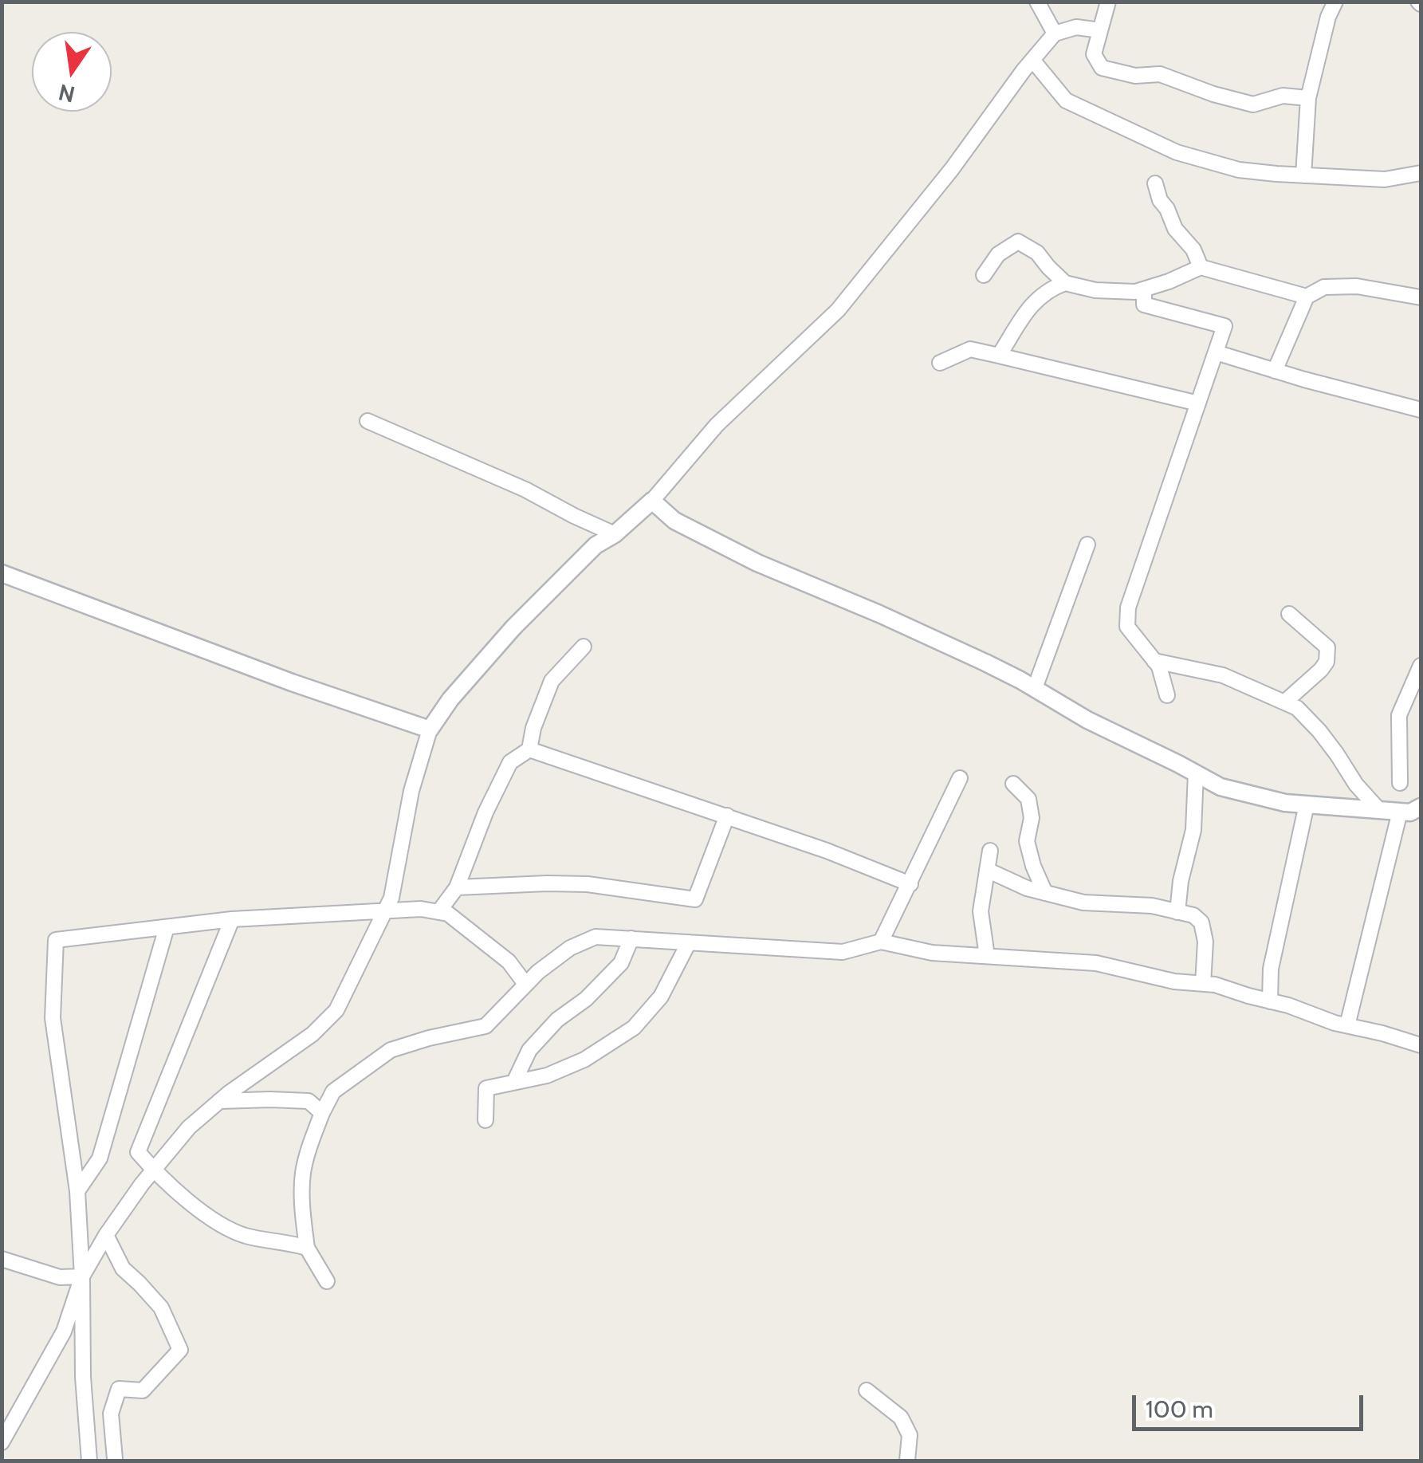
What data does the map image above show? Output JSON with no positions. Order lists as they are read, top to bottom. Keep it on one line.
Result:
{"scale_bar":"100 m","north":"bottom"}
